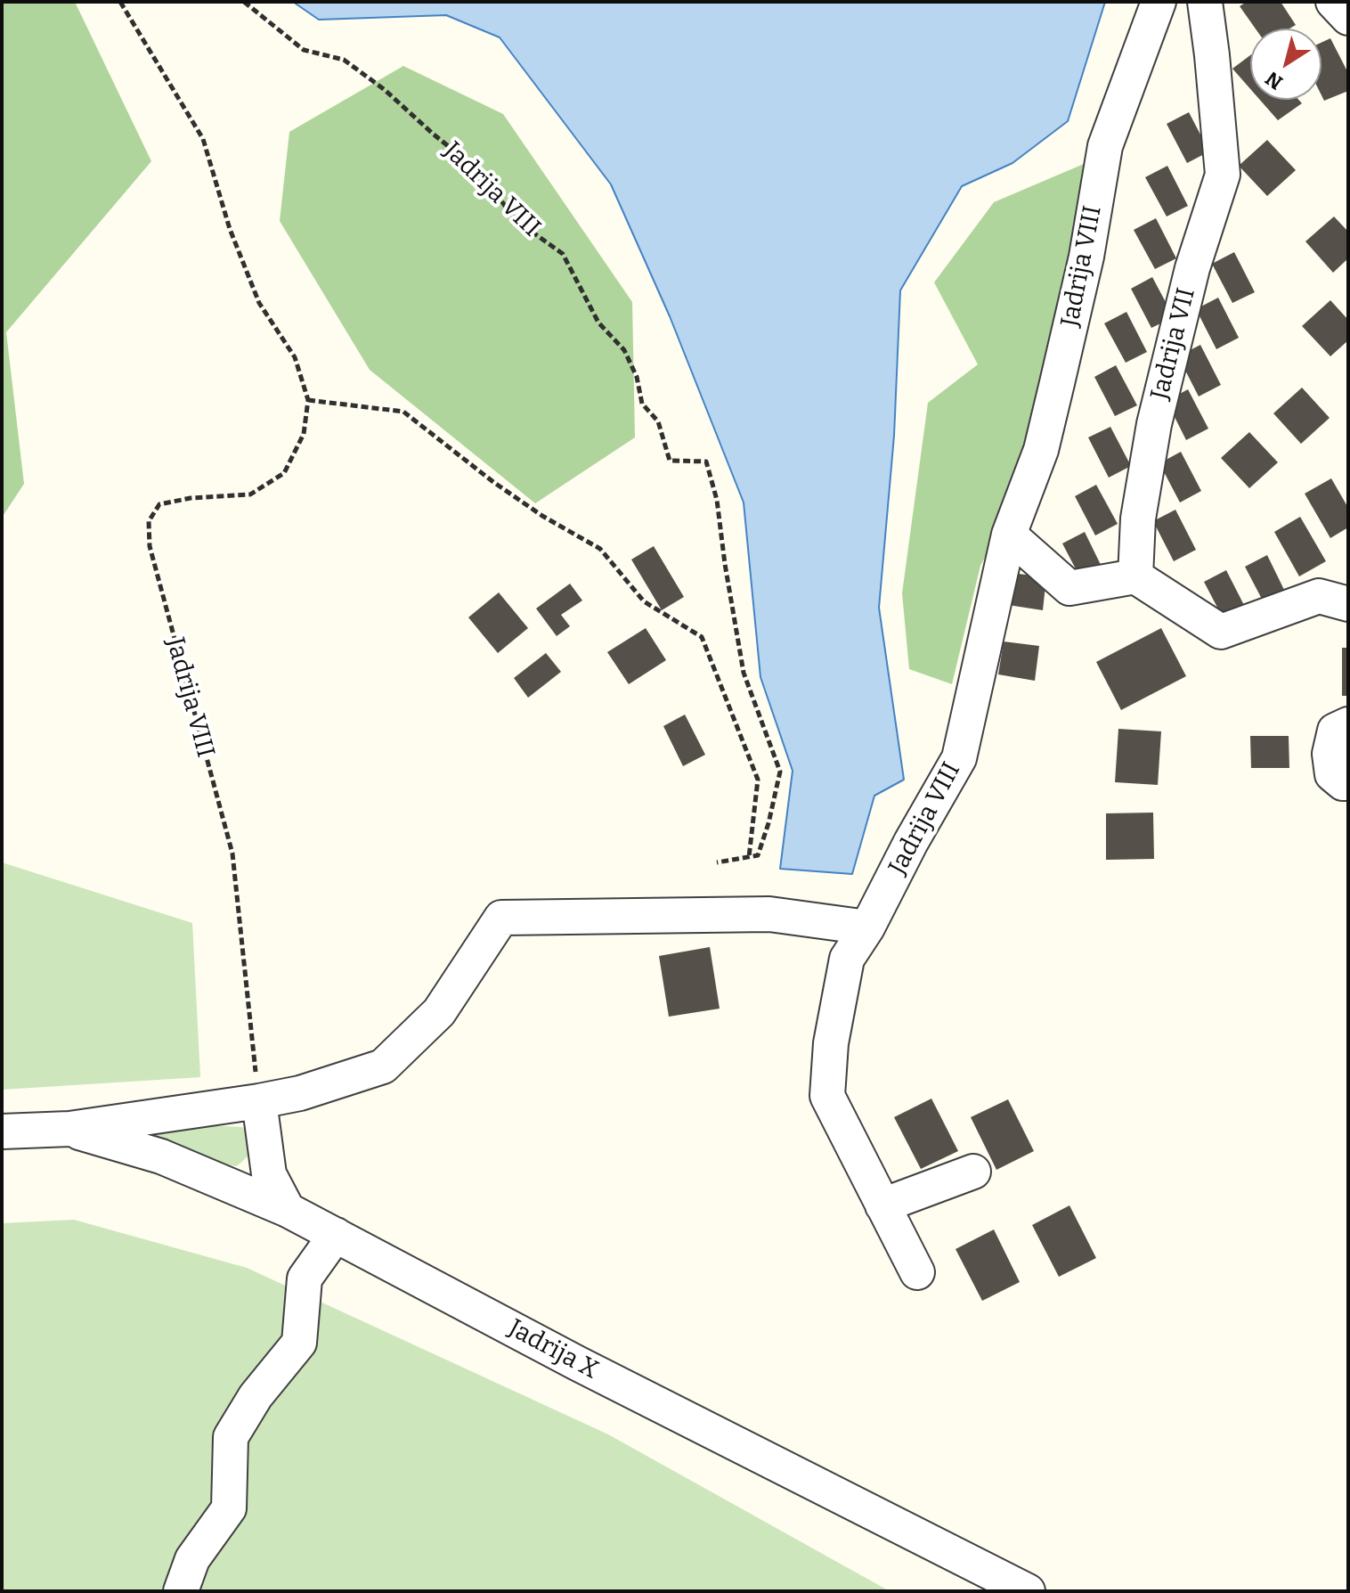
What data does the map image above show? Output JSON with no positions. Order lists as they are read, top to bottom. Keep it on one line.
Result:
{"streets":{"street":["Jadrija VIII","Jadrija VII","Jadrija X"]},"north":"bottom left"}
